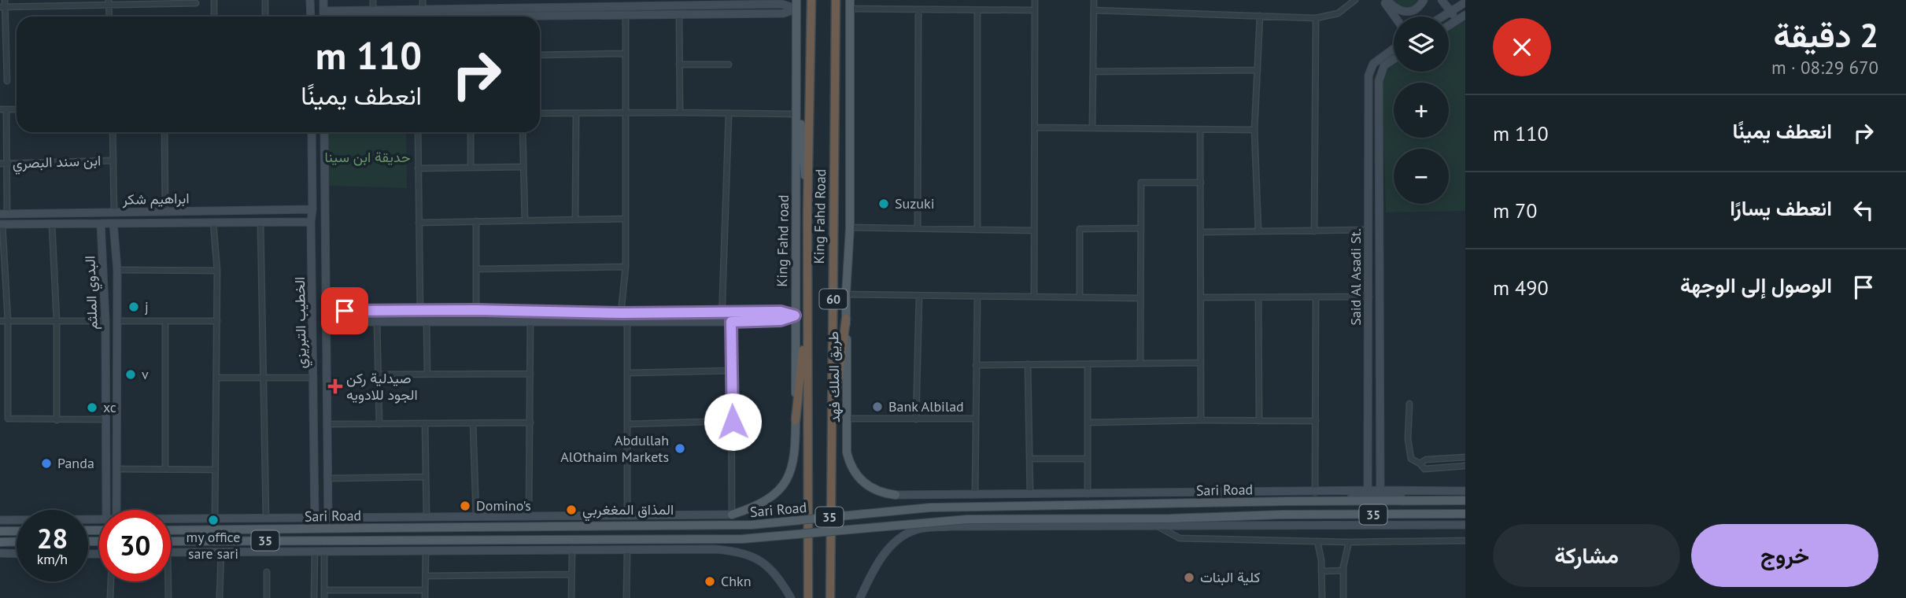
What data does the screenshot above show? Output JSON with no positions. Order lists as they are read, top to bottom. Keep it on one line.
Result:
{"streets":{"highway":["King Fahd Road","60"],"main road":["King Fahd road","طريق الملك فهد","Sari Road","35"],"street":["ابن سند البصري","ابراهيم شكر","Said Al Asadi St.","البدوي الملثم","الخطيب التبريزي"]},"crossings":[["ابراهيم شكر","الخطيب التبريزي"],["King Fahd Road","King Fahd road"]],"parks":["حديقة ابن سينا"],"places":{"other":["Suzuki","j","v","Bank Albilad","xc","Abdullah AlOthaim Markets","Panda","Domino's","المذاق المغغربي","my office sare sari","كلية البنات","Chkn"],"health":["صيدلية ركن الجود للادويه"]},"page":{"heading":["2 دقيقة","670 m · 08:29"],"map_buttons":["+","−"],"turn":["110 m","انعطف يمينًا"],"list":[{"name":"انعطف يمينًا","value":"110 m"},{"name":"انعطف يسارًا","value":"70 m"},{"name":"الوصول إلى الوجهة","value":"490 m"}],"speed":"28 km/h","limit":"30","buttons":["خروج","مشاركة"]}}
